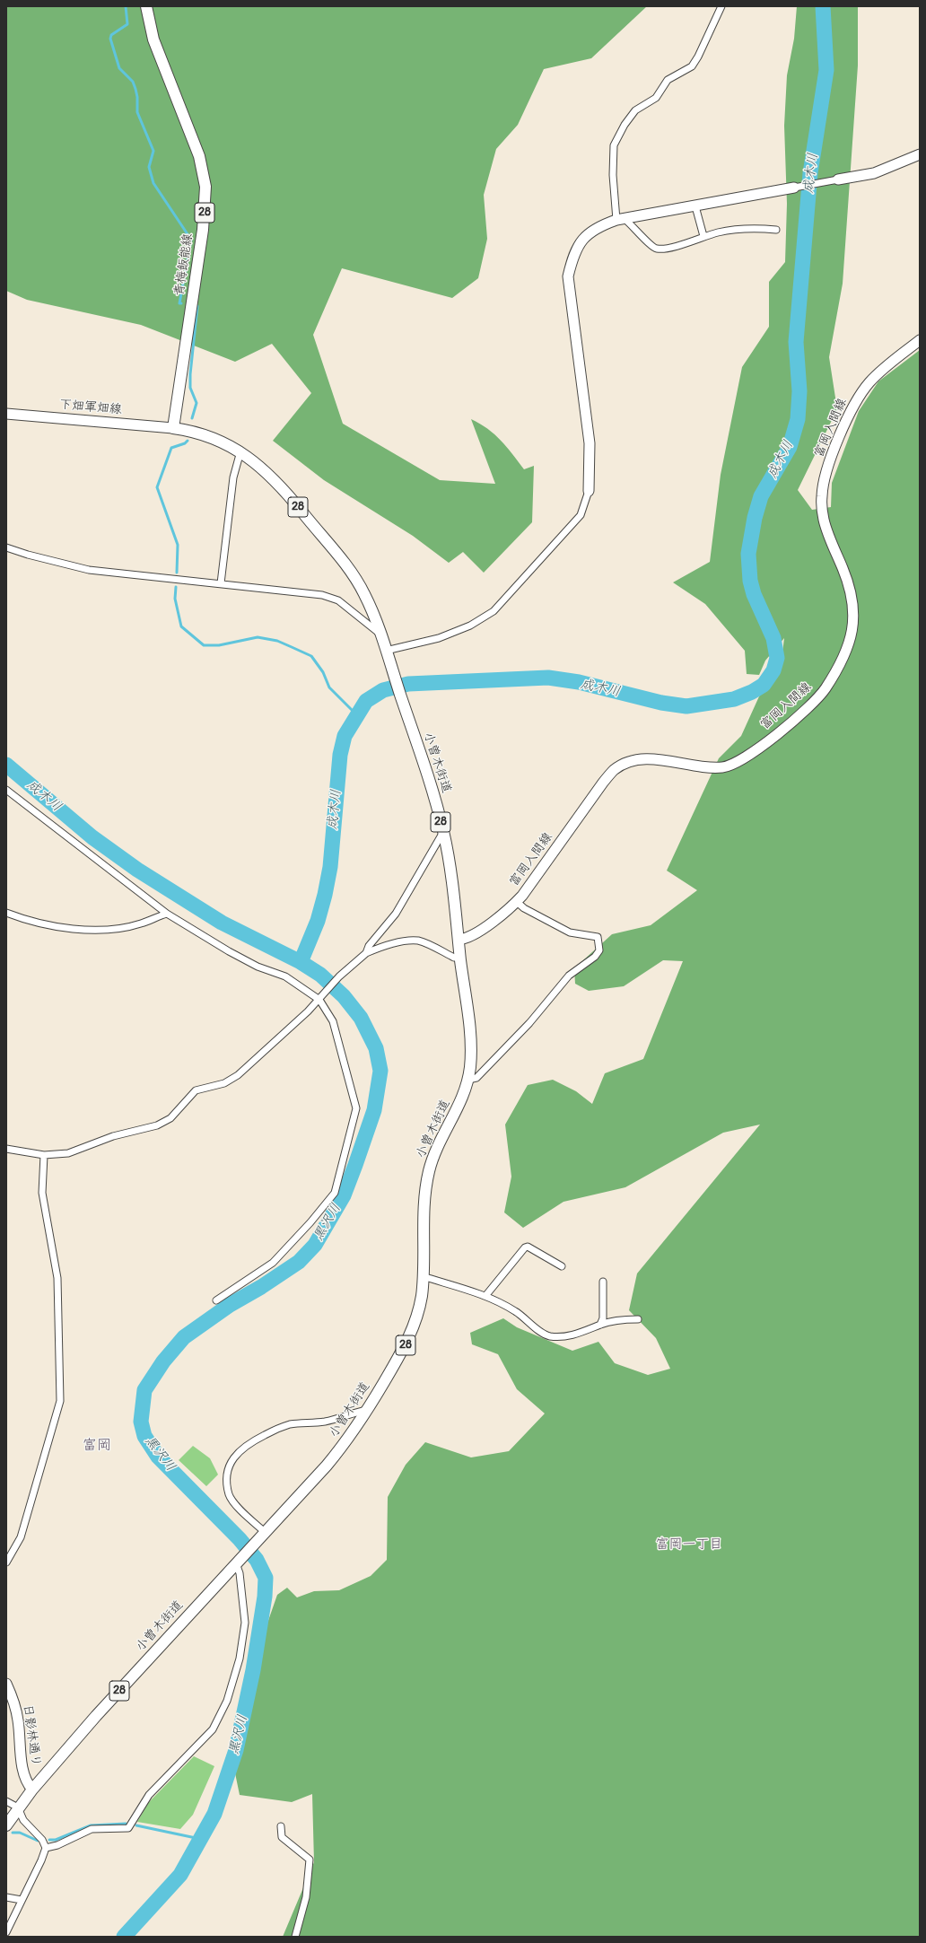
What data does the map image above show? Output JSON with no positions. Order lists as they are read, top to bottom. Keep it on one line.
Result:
{"streets":{"main road":["28","青梅飯能線","下畑軍畑線","富岡入間線","小曽木街道","日影林通り"]},"crossings":[["青梅飯能線","下畑軍畑線"],["青梅飯能線","小曽木街道"],["下畑軍畑線","小曽木街道"],["富岡入間線","小曽木街道"],["小曽木街道","日影林通り"]],"districts":["富岡","富岡一丁目"],"water":["成木川","黒沢川"]}
